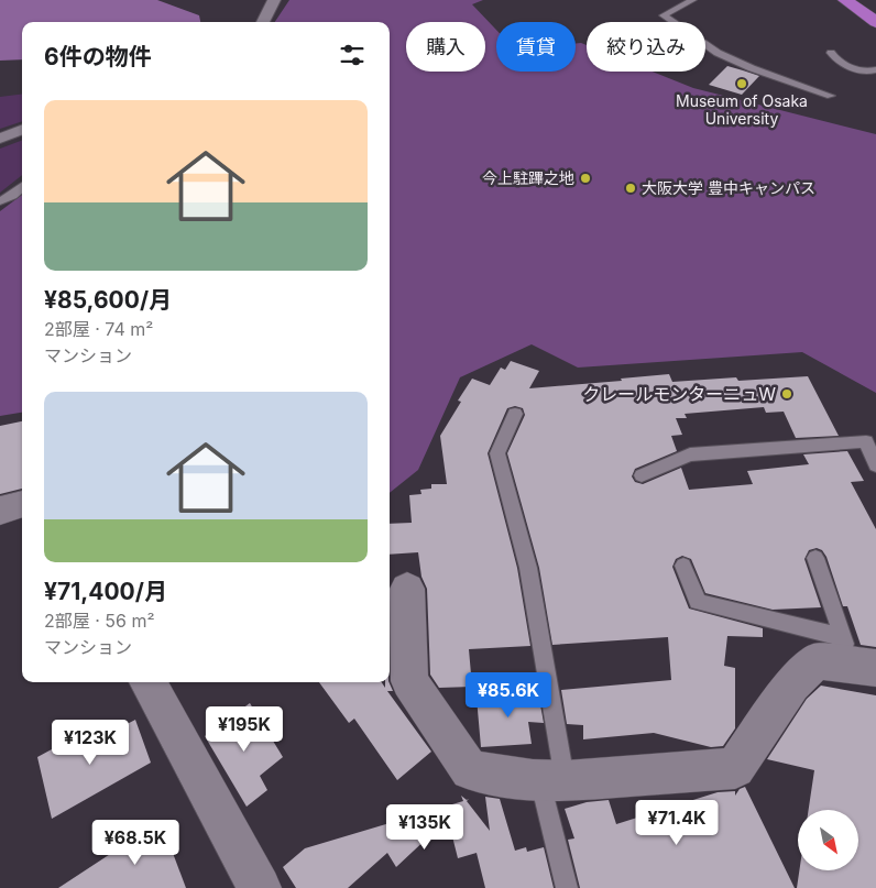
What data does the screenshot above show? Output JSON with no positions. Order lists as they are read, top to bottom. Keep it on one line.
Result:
{"places":["Museum of Osaka University","今上駐蹕之地","大阪大学 豊中キャンパス","クレールモンターニュW"],"north":"bottom right","page":{"chip":["購入","賃貸","絞り込み"],"heading":"6件の物件","list":[{"name":"¥85,600/月","note":"2部屋 · 74 m² · マンション"},{"name":"¥71,400/月","note":"2部屋 · 56 m² · マンション"}],"price":["¥85.6K","¥195K","¥123K","¥71.4K","¥135K","¥68.5K"]}}
